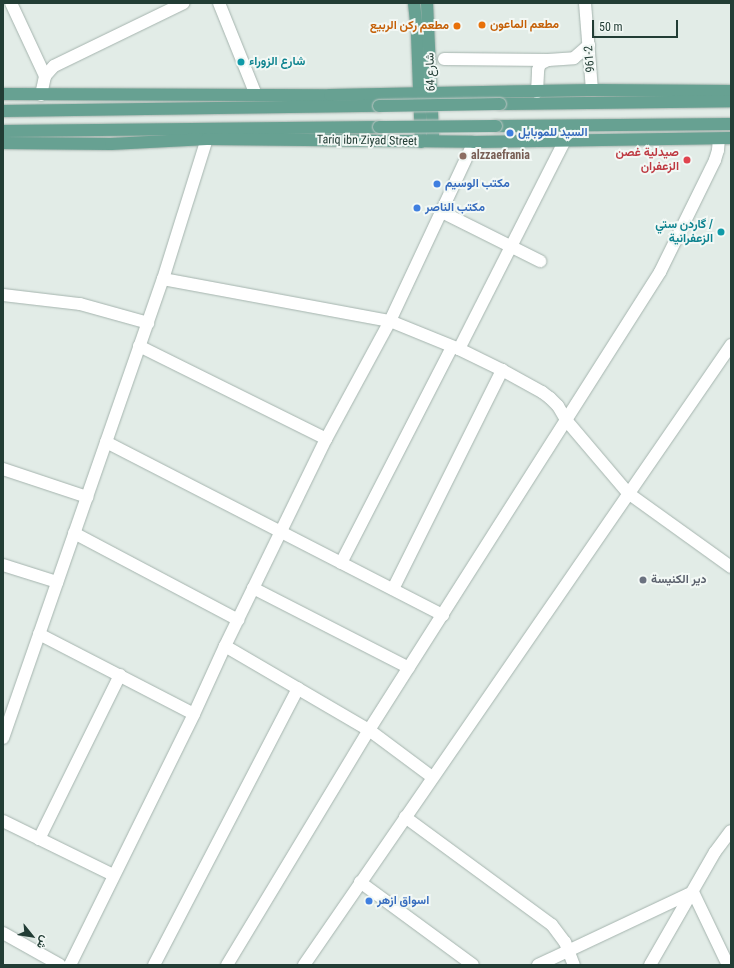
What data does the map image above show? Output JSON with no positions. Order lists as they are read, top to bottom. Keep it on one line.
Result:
{"streets":{"main road":["شارع 64","Tariq ibn Ziyad Street"],"street":["961-2"]},"crossings":[["شارع 64","Tariq ibn Ziyad Street"]],"places":["مطعم الماعون","مطعم ركن الربيع","شارع الزوراء","السيد للموبايل","alzzaefrania","صيدلية غصن الزعفران","مكتب الوسيم","مكتب الناصر","گاردن ستي / الزعفرانية","دير الكنيسة","اسواق ازهر"],"scale_bar":"50 m","north":"bottom right"}
